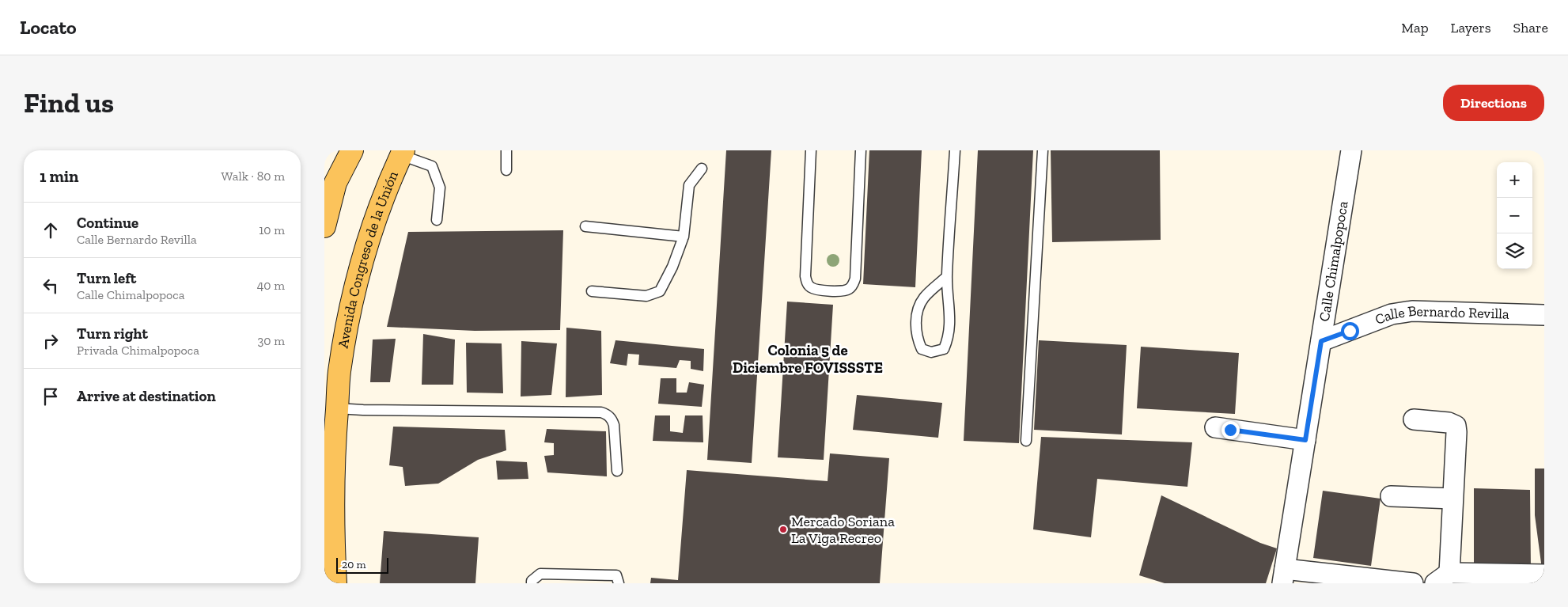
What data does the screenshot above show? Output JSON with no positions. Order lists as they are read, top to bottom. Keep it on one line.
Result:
{"streets":{"main road":["Avenida Congreso de la Unión"],"street":["Calle Chimalpopoca","Calle Bernardo Revilla"]},"crossings":[["Calle Chimalpopoca","Calle Bernardo Revilla"]],"districts":["Colonia 5 de Diciembre FOVISSSTE"],"places":["Mercado Soriana La Viga Recreo"],"scale_bar":"20 m","page":{"header":"Locato","nav":["Map","Layers","Share"],"buttons":"Directions","title":"Find us","heading":["1 min","Walk · 80 m"],"map_buttons":["+","−"],"list":[["Continue","Calle Bernardo Revilla","10 m"],["Turn left","Calle Chimalpopoca","40 m"],["Turn right","Privada Chimalpopoca","30 m"],"Arrive at destination"],"scale":"20 m"}}
